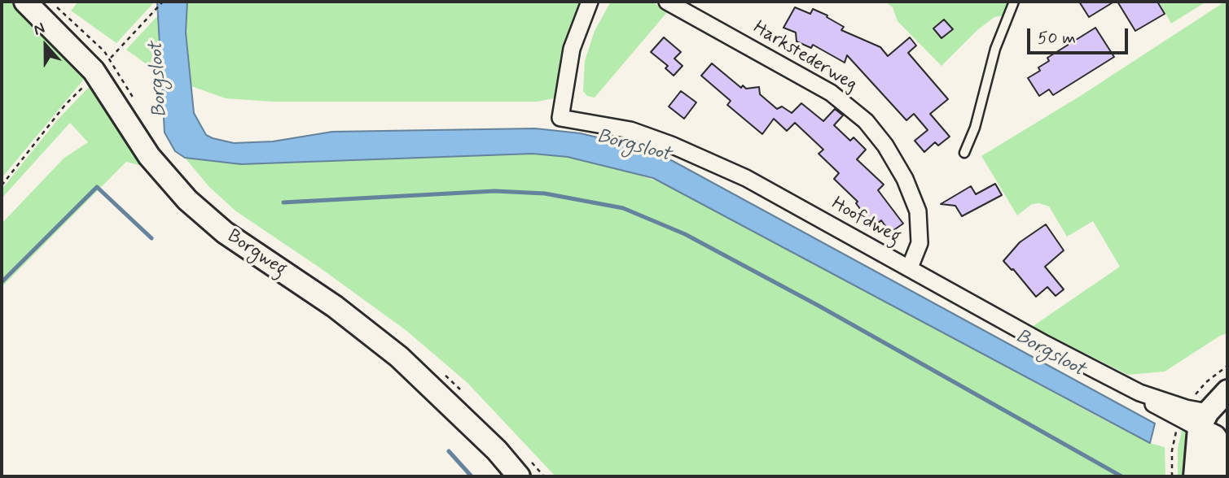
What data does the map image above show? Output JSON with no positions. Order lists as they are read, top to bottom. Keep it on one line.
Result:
{"streets":{"main road":["Borgweg"],"street":["Harkstederweg","Hoofdweg"]},"crossings":[["Harkstederweg","Hoofdweg"]],"water":["Borgsloot"],"scale_bar":"50 m","north":"top"}
